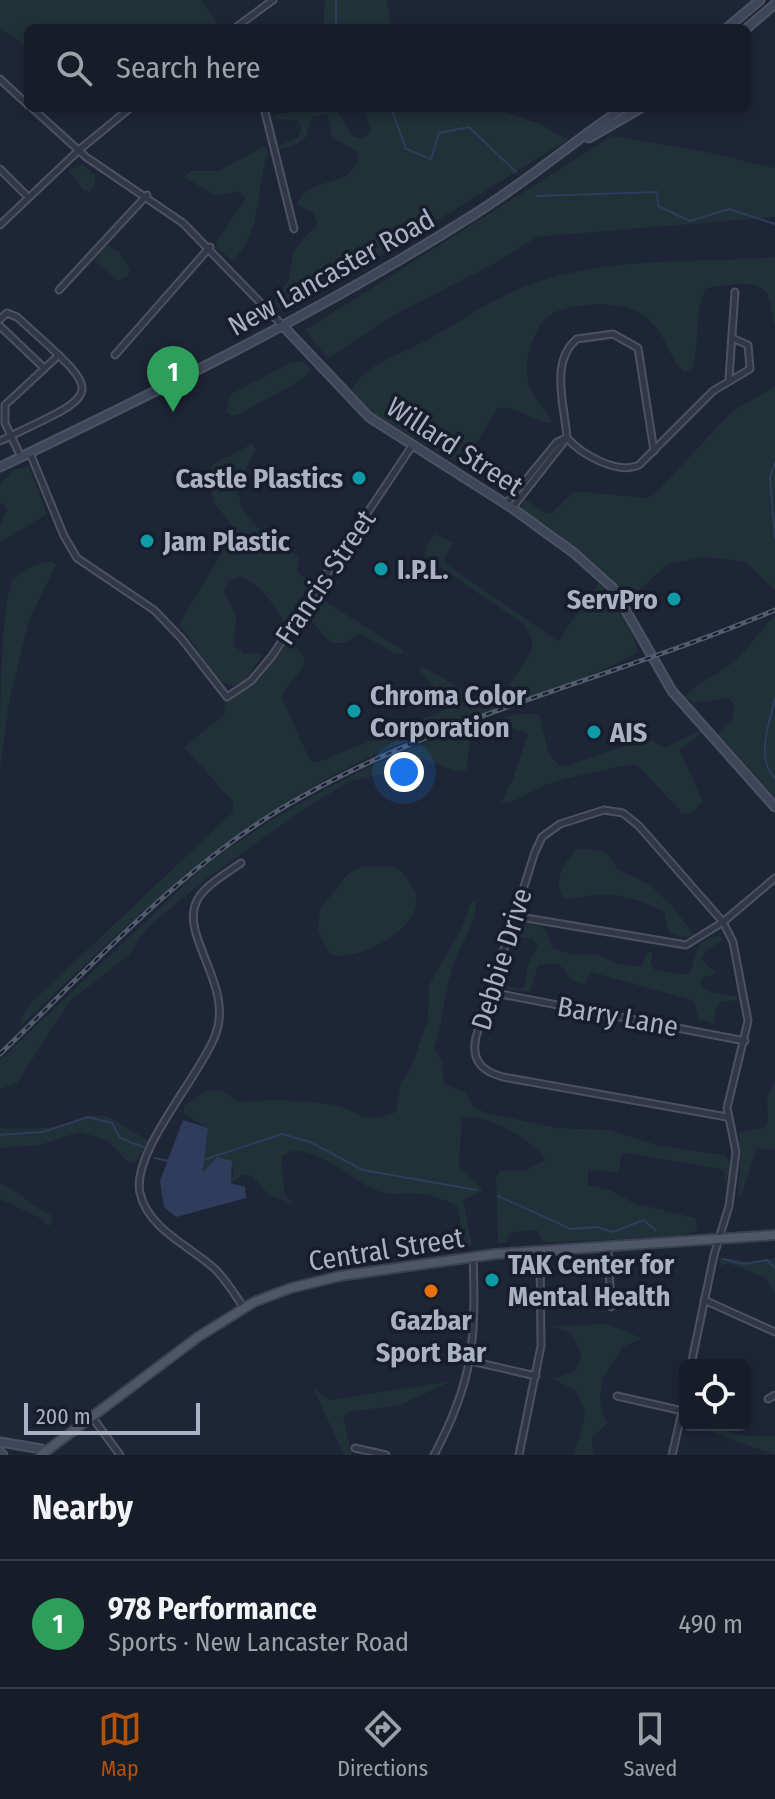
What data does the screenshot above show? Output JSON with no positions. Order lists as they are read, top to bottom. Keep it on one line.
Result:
{"streets":{"main road":["New Lancaster Road","Willard Street","Central Street"],"street":["Francis Street","Debbie Drive","Barry Lane"]},"crossings":[["New Lancaster Road","Willard Street"],["New Lancaster Road","Francis Street"],["Willard Street","Francis Street"],["Debbie Drive","Barry Lane"]],"places":["Castle Plastics","Jam Plastic","I.P.L.","ServPro","Chroma Color Corporation","AIS","TAK Center for Mental Health","Gazbar Sport Bar"],"scale_bar":"200 m","page":{"search":"Search here","pins":"1","scale":"200 m","heading":"Nearby","list":[{"mark":"1","name":"978 Performance","note":"Sports · New Lancaster Road","value":"490 m"}],"nav":["Map","Directions","Saved"]}}
